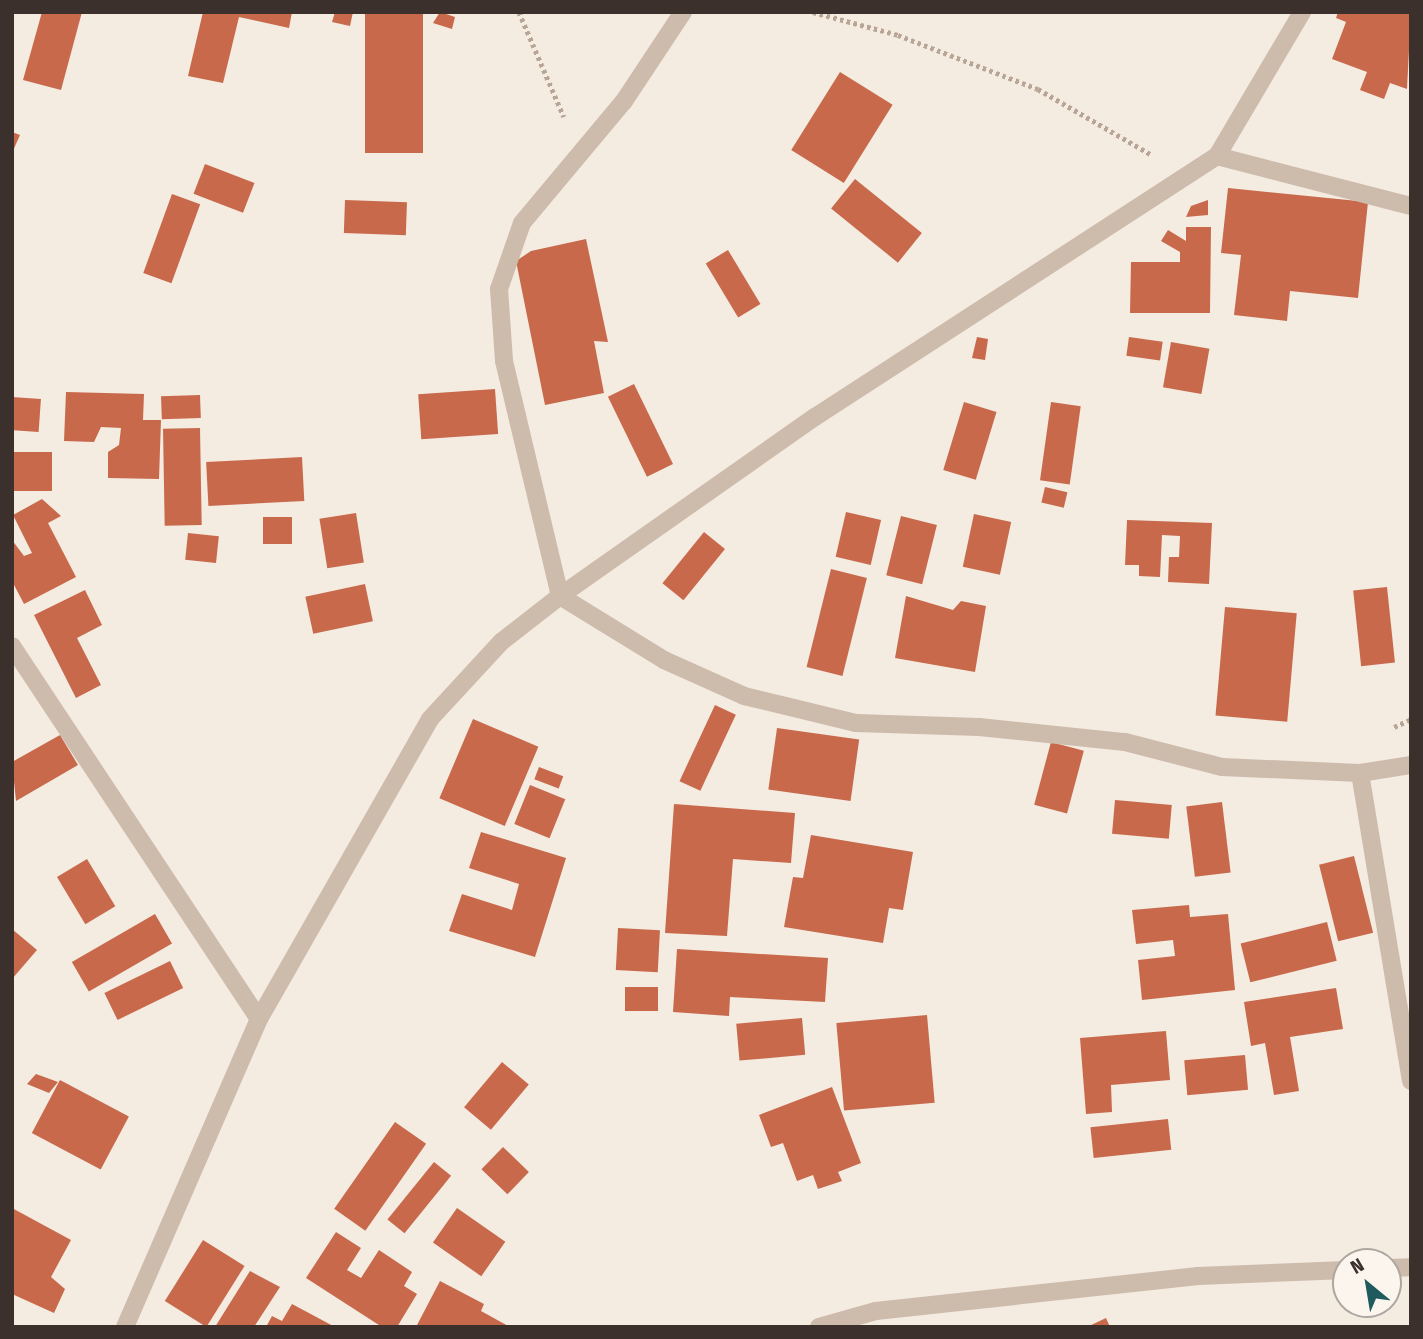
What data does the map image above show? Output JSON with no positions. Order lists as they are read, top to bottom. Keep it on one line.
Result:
{"north":"top left"}
